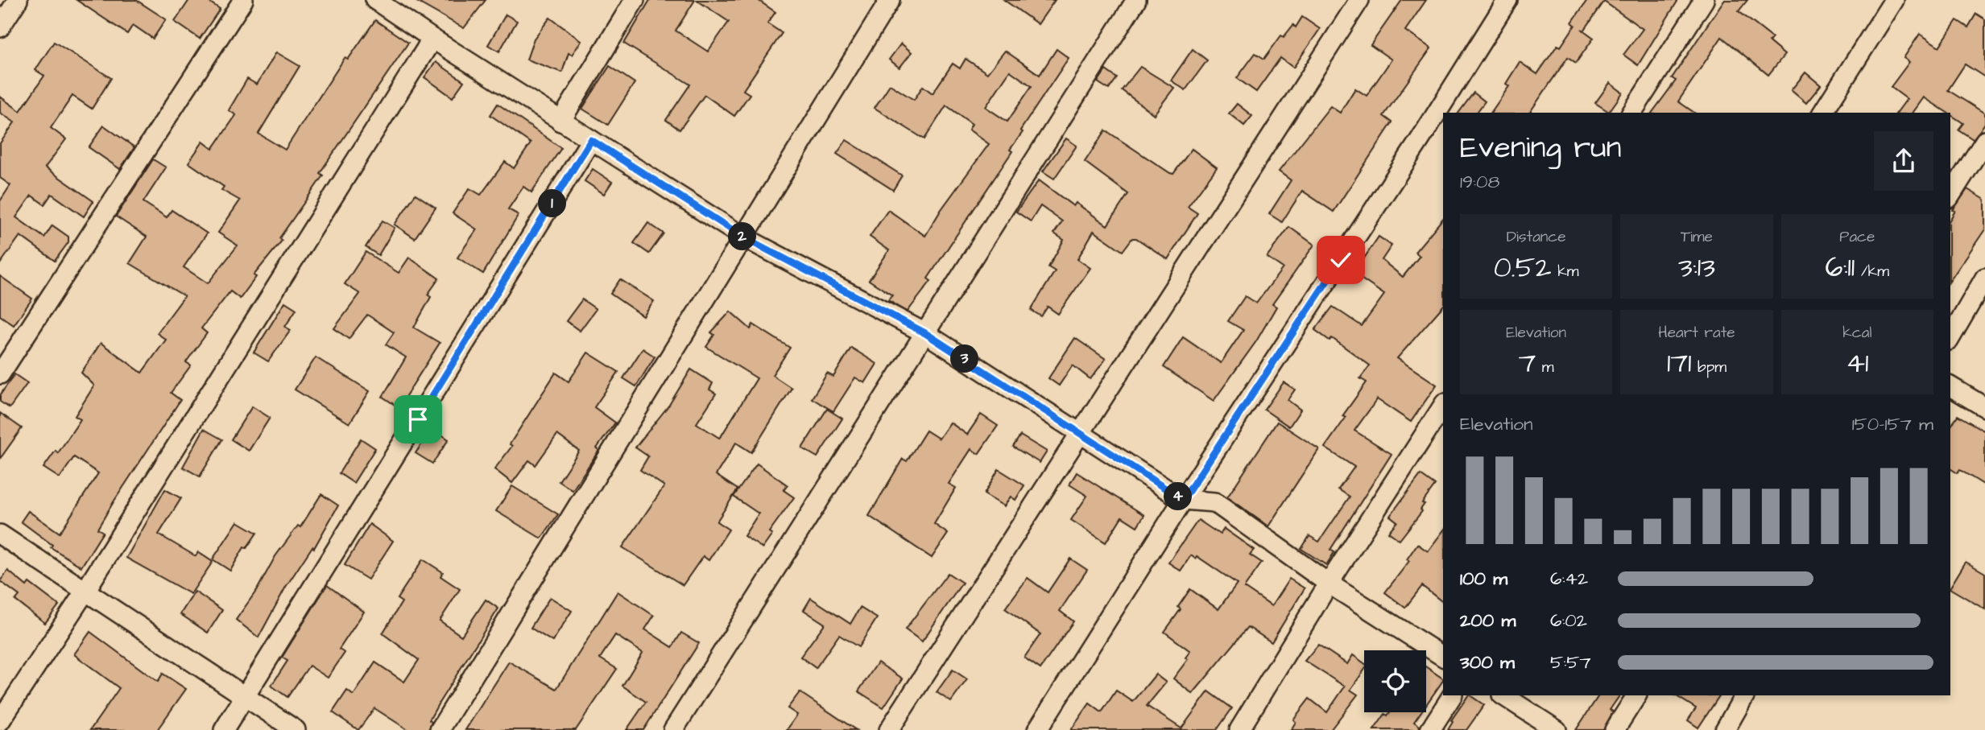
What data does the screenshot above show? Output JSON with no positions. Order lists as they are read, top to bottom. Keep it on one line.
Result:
{"page":{"heading":["Evening run","19:08"],"pins":["1","2","3","4"],"stats":[["Distance","0.52 km"],["Time","3:13"],["Pace","6:11 /km"],["Elevation","7 m"],["Heart rate","171 bpm"],["kcal","41"]],"chart":["Elevation","150–157 m"],"list":[{"name":"100 m","note":"6:42"},{"name":"200 m","note":"6:02"},{"name":"300 m","note":"5:57"}]}}
